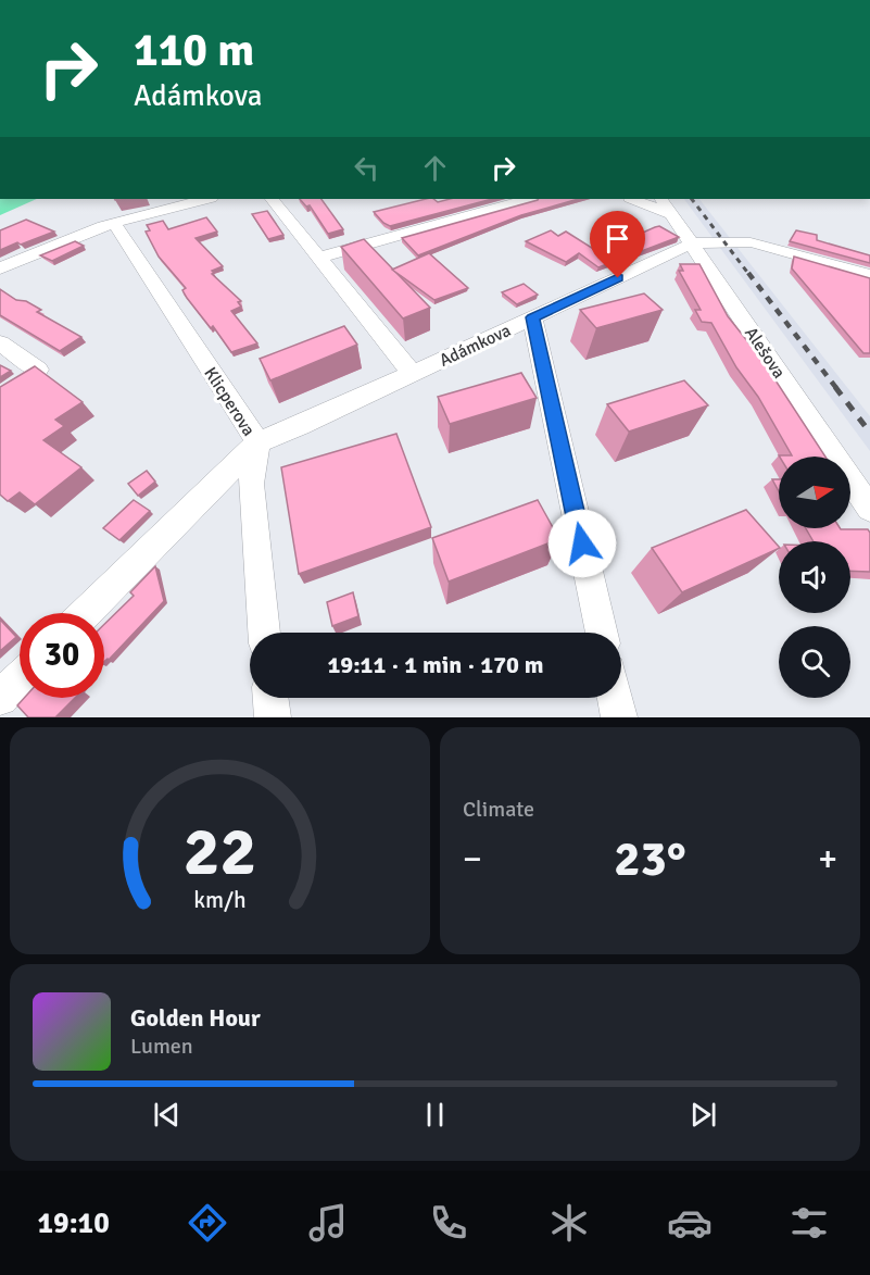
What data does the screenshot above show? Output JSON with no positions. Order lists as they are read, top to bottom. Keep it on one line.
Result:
{"streets":{"street":["Adámkova","Alešova","Klicperova"]},"crossings":[["Adámkova","Alešova"],["Adámkova","Klicperova"]],"north":"right","page":{"turn":["110 m","Adámkova"],"limit":"30","trip":"19:11 · 1 min · 170 m","tile":"Climate","heat":["−","23°","+"],"song":["Golden Hour","Lumen"],"tabs":"19:10","gauge":["22","km/h"]}}
